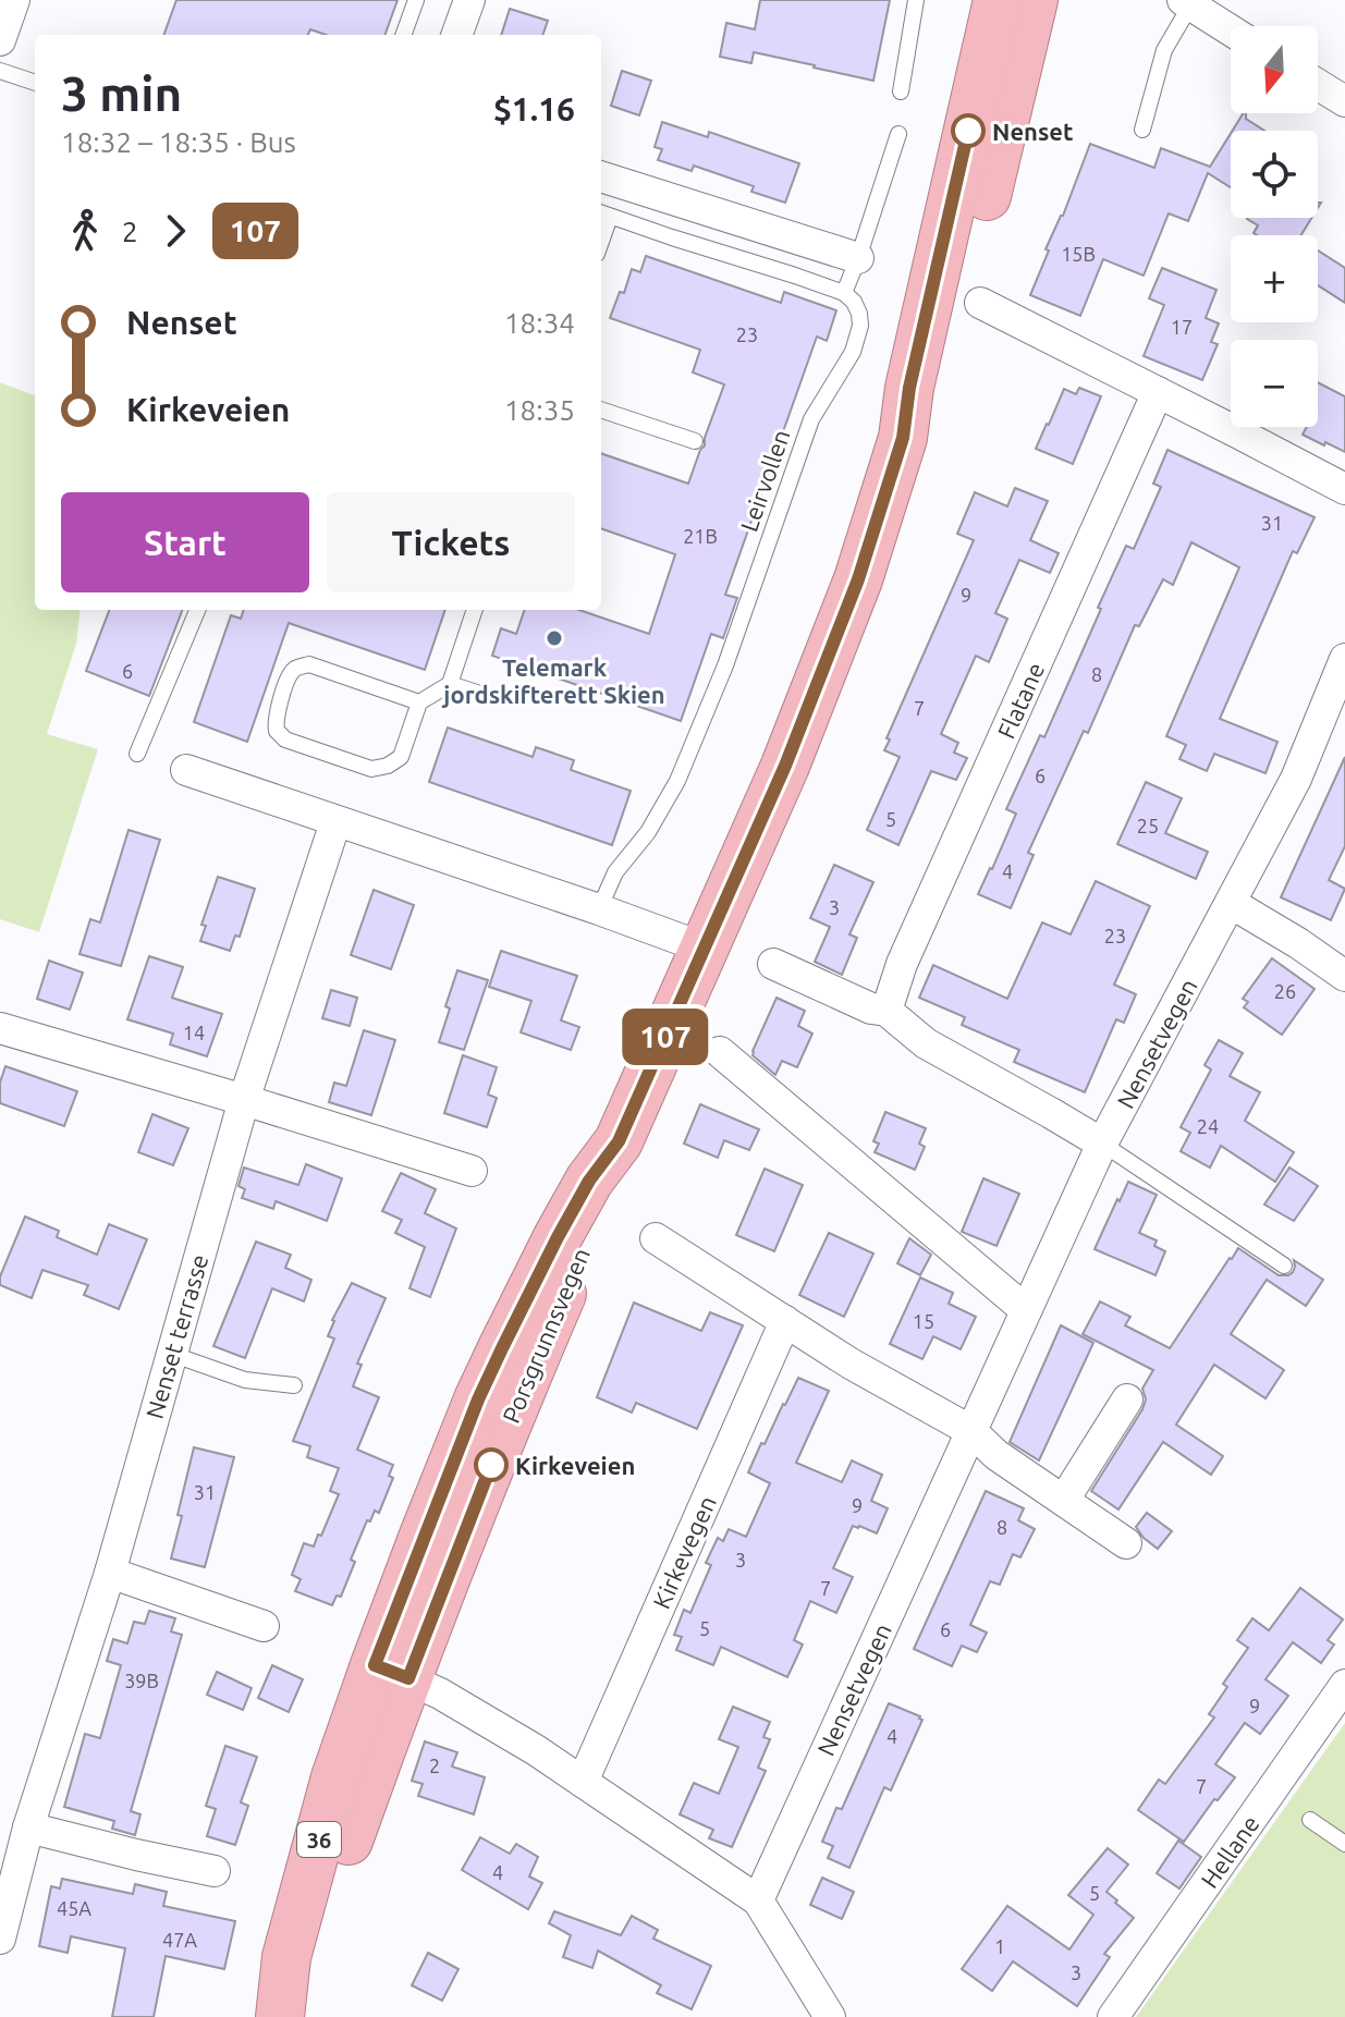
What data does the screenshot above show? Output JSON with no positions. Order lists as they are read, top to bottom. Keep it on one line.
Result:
{"streets":{"highway":["Porsgrunnsvegen","36"],"street":["Flatane","Nensetvegen","Nenset terrasse","Kirkevegen","Hellane"],"lane":["Leirvollen"]},"places":["Nenset","Telemark jordskifterett Skien","Kirkeveien"],"lines":["bus line 107"],"house_numbers":["15B","17","23","31","21B","9","6","8","7","6","5","25","4","3","23","26","14","24","15","31","9","8","3","7","5","6","39B","9","4","2","7","4","5","45A","47A","1","3"],"north":"bottom","page":{"on_map":"107","map_buttons":["+","−"],"heading":["3 min","18:32 – 18:35 · Bus","$1.16"],"legs":["2","107"],"list":[{"name":"Nenset","value":"18:34"},{"name":"Kirkeveien","value":"18:35"}],"buttons":["Start","Tickets"]}}
